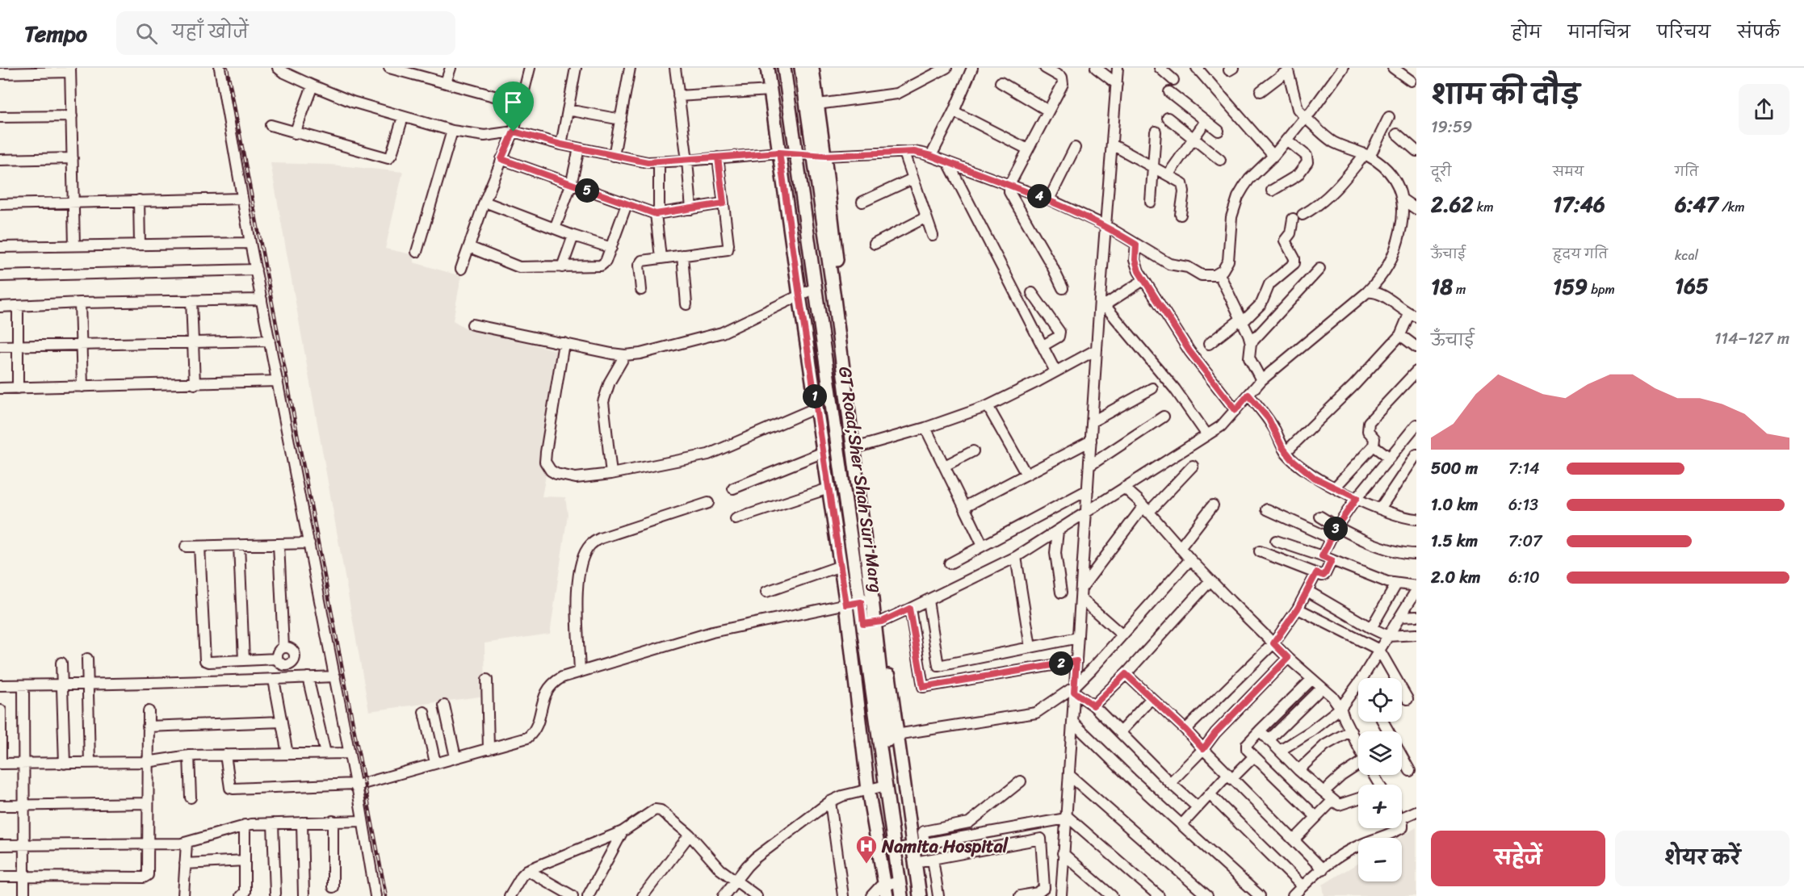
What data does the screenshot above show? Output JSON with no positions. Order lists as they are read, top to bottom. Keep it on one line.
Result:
{"streets":{"main road":["GT Road;Sher Shah Suri Marg"]},"places":{"hospital":["Namita Hospital"]},"page":{"header":"Tempo","search":"यहाँ खोजें","nav":["होम","मानचित्र","परिचय","संपर्क"],"heading":["शाम की दौड़","19:59"],"stats":[["दूरी","2.62 km"],["समय","17:46"],["गति","6:47 /km"],["ऊँचाई","18 m"],["हृदय गति","159 bpm"],["kcal","165"]],"pins":["5","4","1","3","2"],"chart":["ऊँचाई","114–127 m"],"list":[{"name":"500 m","note":"7:14"},{"name":"1.0 km","note":"6:13"},{"name":"1.5 km","note":"7:07"},{"name":"2.0 km","note":"6:10"}],"map_buttons":["+","−"],"buttons":["सहेजें","शेयर करें"]}}
